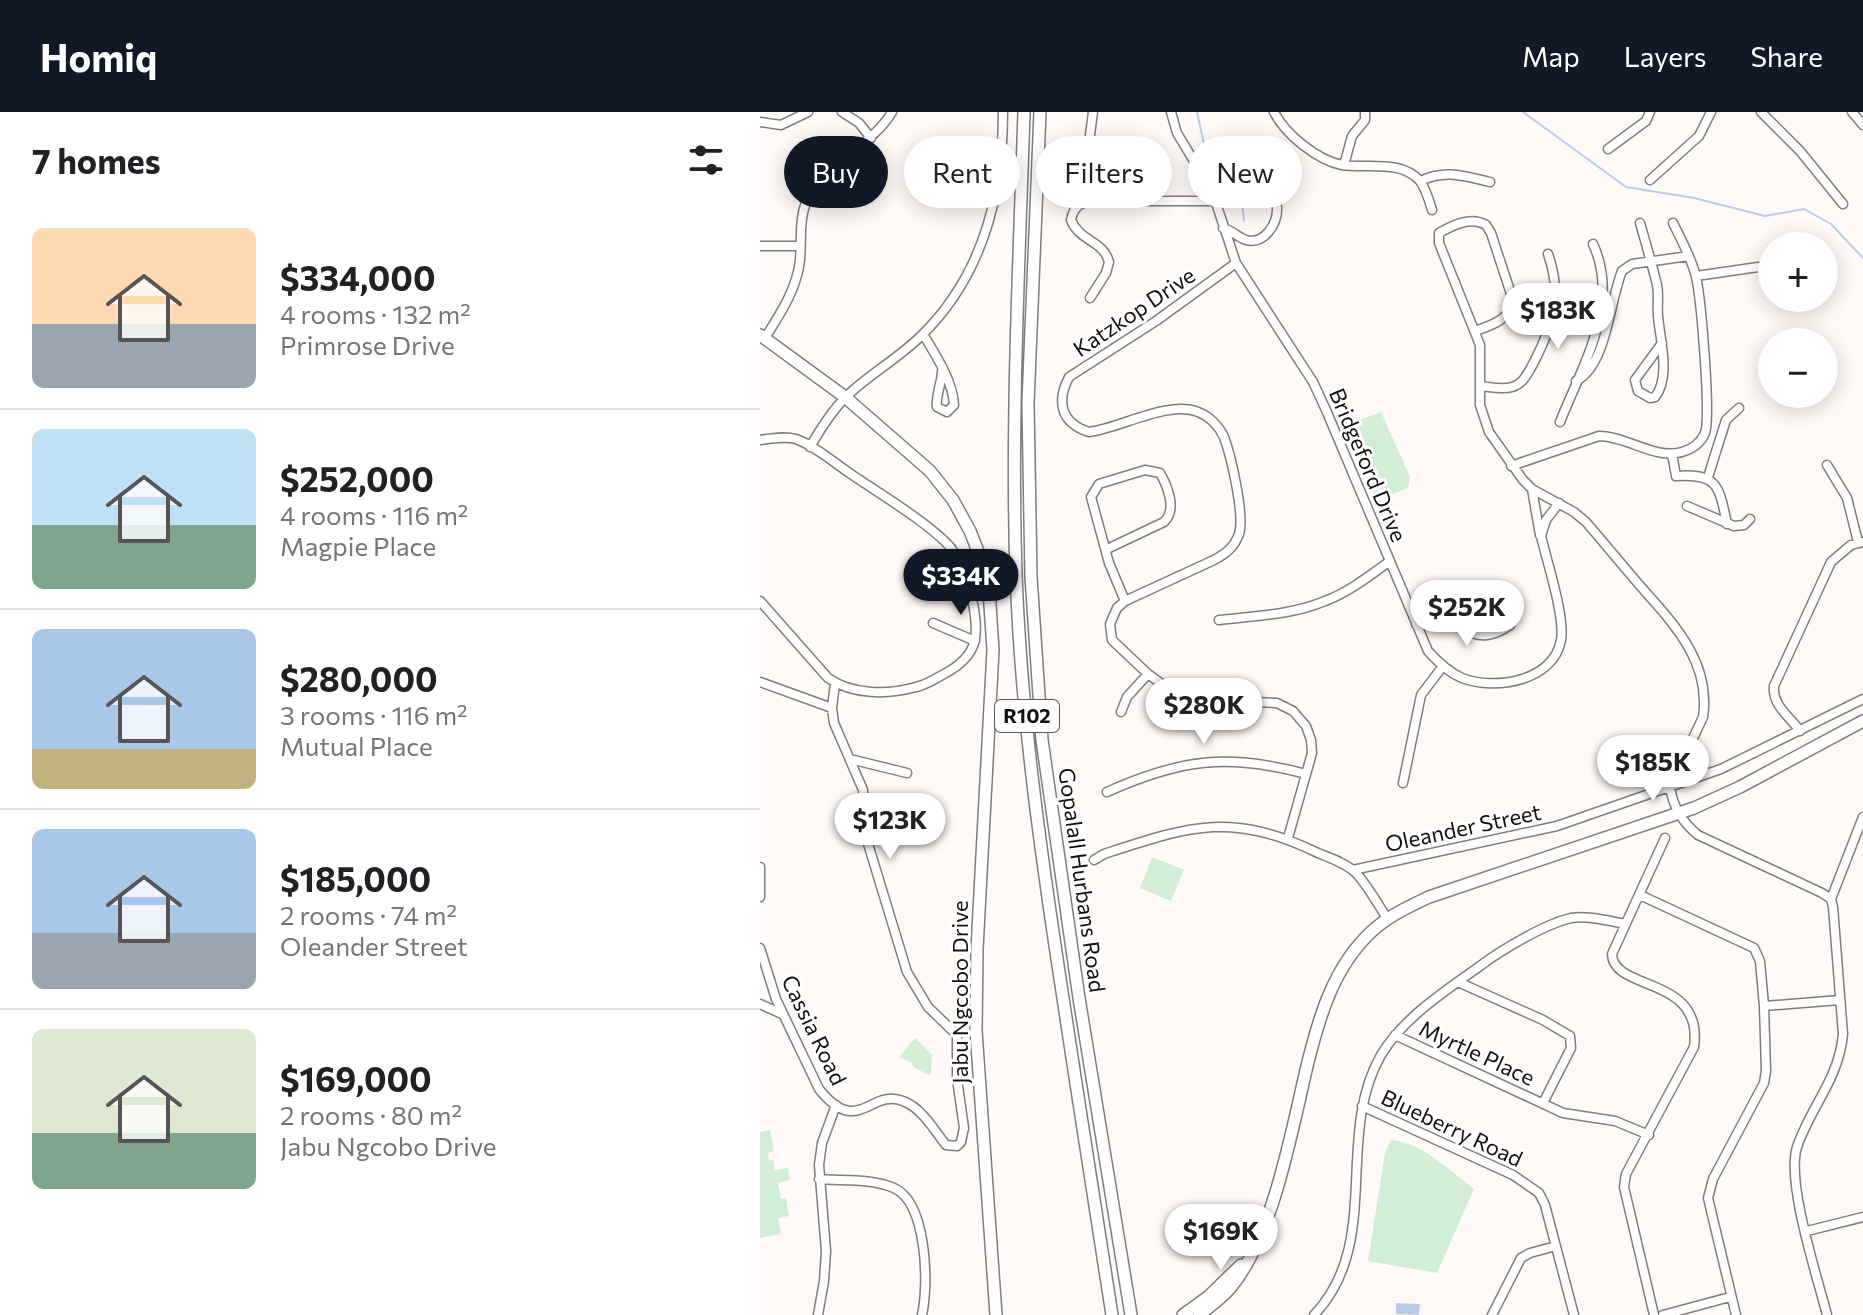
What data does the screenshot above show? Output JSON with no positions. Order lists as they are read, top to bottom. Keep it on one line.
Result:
{"streets":{"main road":["R102","Gopalall Hurbans Road","Jabu Ngcobo Drive"],"street":["Katzkop Drive","Bridgeford Drive","Oleander Street","Cassia Road","Myrtle Place","Blueberry Road"]},"crossings":[["Katzkop Drive","Bridgeford Drive"]],"page":{"header":"Homiq","nav":["Map","Layers","Share"],"heading":"7 homes","chip":["Buy","Rent","Filters","New"],"list":[{"name":"$334,000","note":"4 rooms · 132 m² · Primrose Drive"},{"name":"$252,000","note":"4 rooms · 116 m² · Magpie Place"},{"name":"$280,000","note":"3 rooms · 116 m² · Mutual Place"},{"name":"$185,000","note":"2 rooms · 74 m² · Oleander Street"},{"name":"$169,000","note":"2 rooms · 80 m² · Jabu Ngcobo Drive"}],"map_buttons":["+","−"],"price":["$183K","$334K","$252K","$280K","$185K","$123K","$169K"]}}
